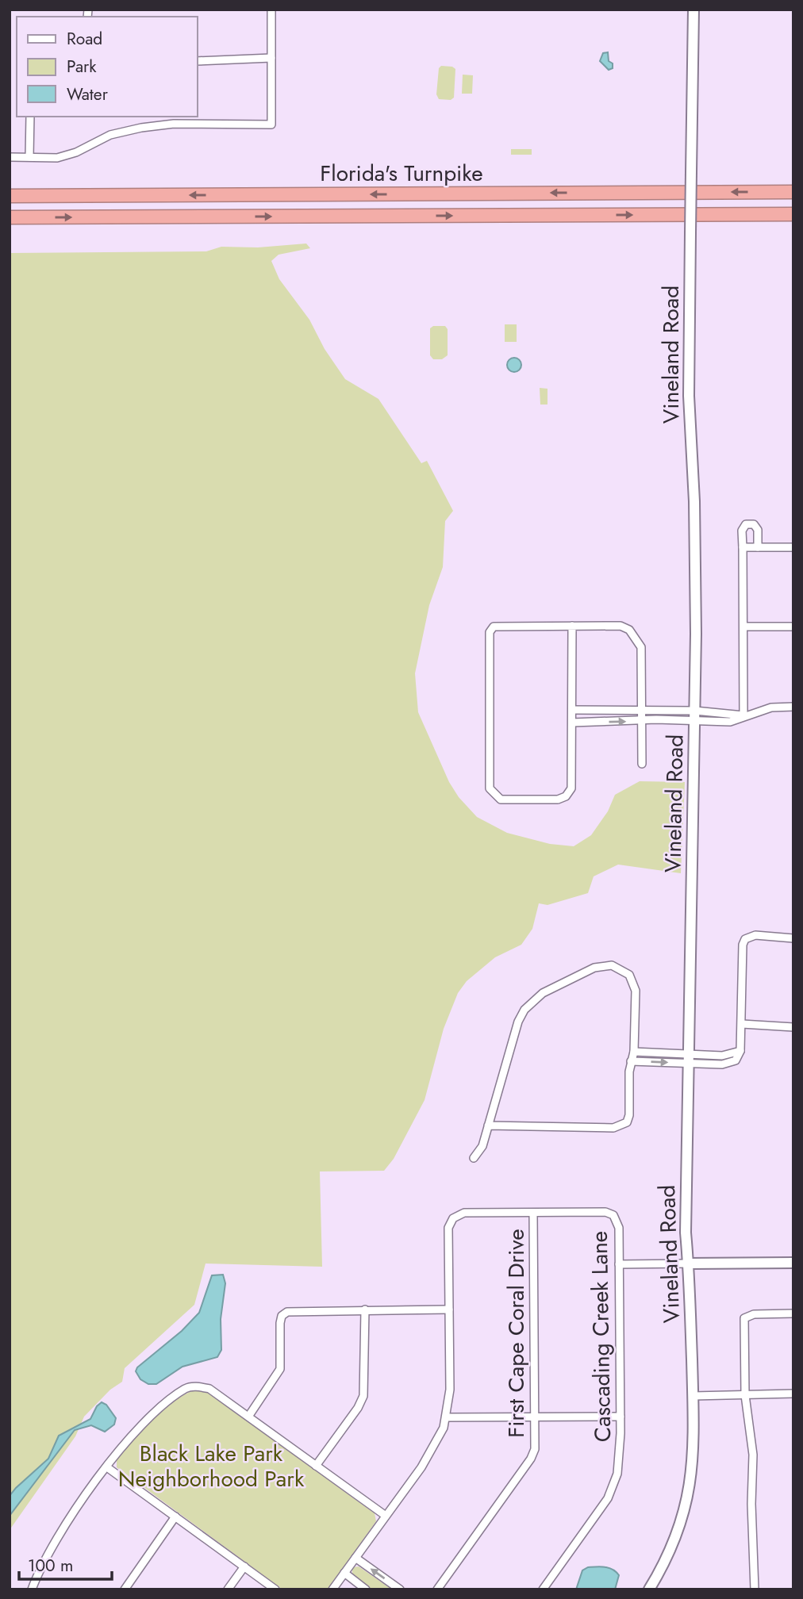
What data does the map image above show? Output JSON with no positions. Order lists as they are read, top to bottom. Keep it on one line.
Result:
{"streets":{"highway":["Florida's Turnpike"],"main road":["Vineland Road"],"street":["First Cape Coral Drive","Cascading Creek Lane"]},"crossings":[["First Cape Coral Drive","Cascading Creek Lane"]],"parks":["Black Lake Park Neighborhood Park"],"legend":["Road","Park","Water"],"scale_bar":"100 m"}
